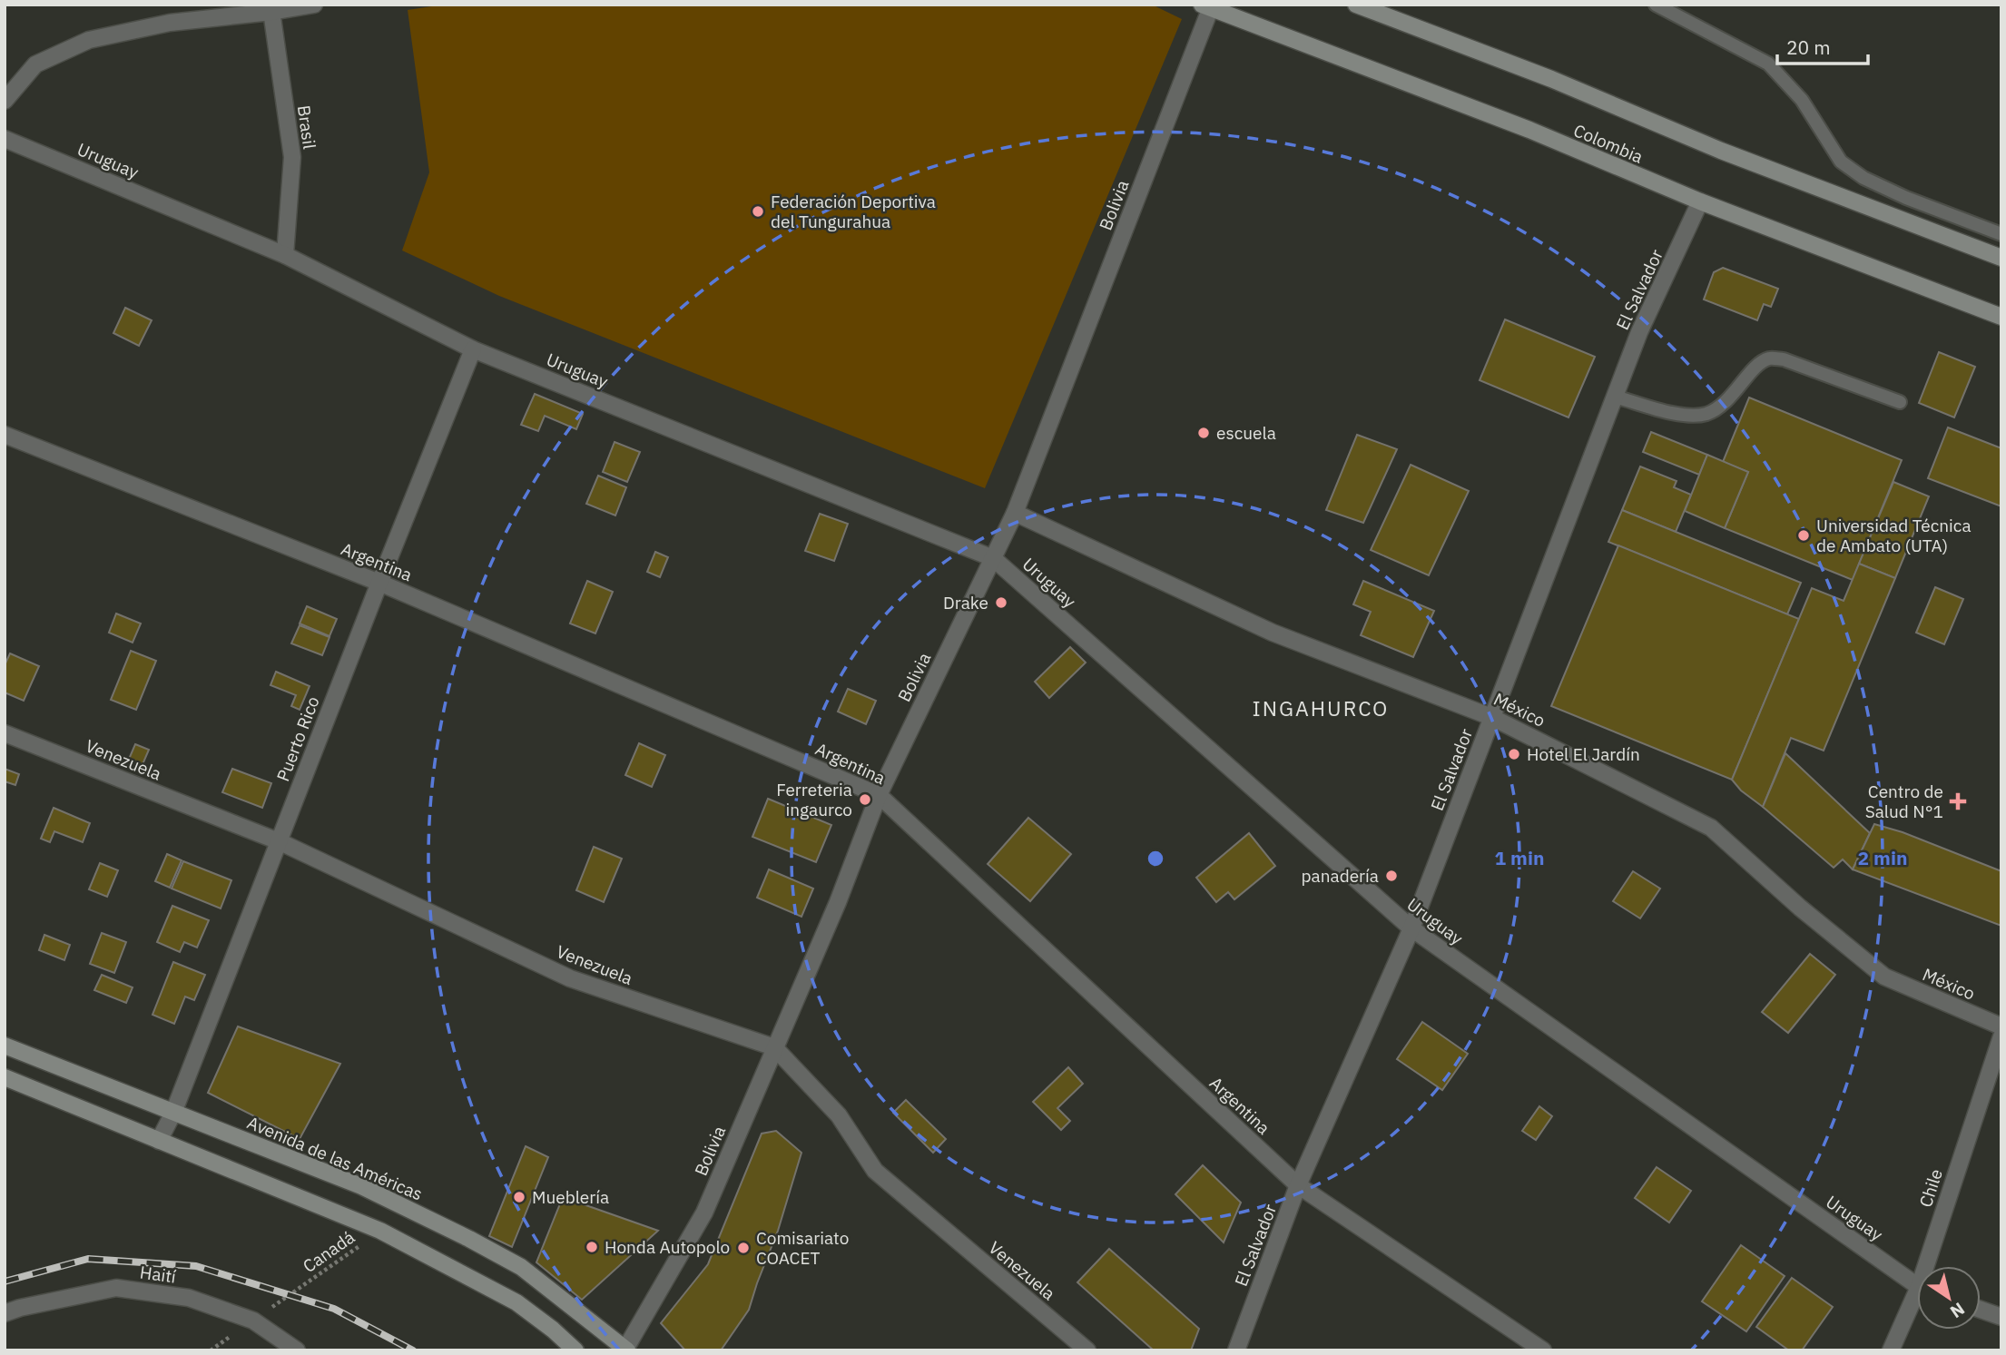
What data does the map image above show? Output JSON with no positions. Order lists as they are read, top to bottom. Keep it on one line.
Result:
{"streets":{"main road":["Colombia","Avenida de las Américas"],"street":["Brasil","Uruguay","Bolivia","El Salvador","Argentina","México","Puerto Rico","Venezuela","Chile","Haití"],"path":["Canadá"]},"crossings":[["Brasil","Uruguay"],["Colombia","Bolivia"],["Colombia","El Salvador"],["Uruguay","Bolivia"],["Uruguay","El Salvador"],["Uruguay","Puerto Rico"],["Bolivia","Argentina"],["Bolivia","México"],["Bolivia","Venezuela"],["Bolivia","Avenida de las Américas"],["El Salvador","Argentina"],["El Salvador","México"],["Argentina","Puerto Rico"],["Puerto Rico","Venezuela"],["Puerto Rico","Avenida de las Américas"]],"districts":["INGAHURCO"],"places":{"other":["Federación Deportiva del Tungurahua","escuela","Universidad Técnica de Ambato (UTA)","Drake","Hotel El Jardín","Ferreteria ingaurco","panadería","Mueblería","Honda Autopolo","Comisariato COACET"],"health":["Centro de Salud N°1"]},"scale_bar":"20 m","north":"bottom right","rings":["1 min","2 min"]}
